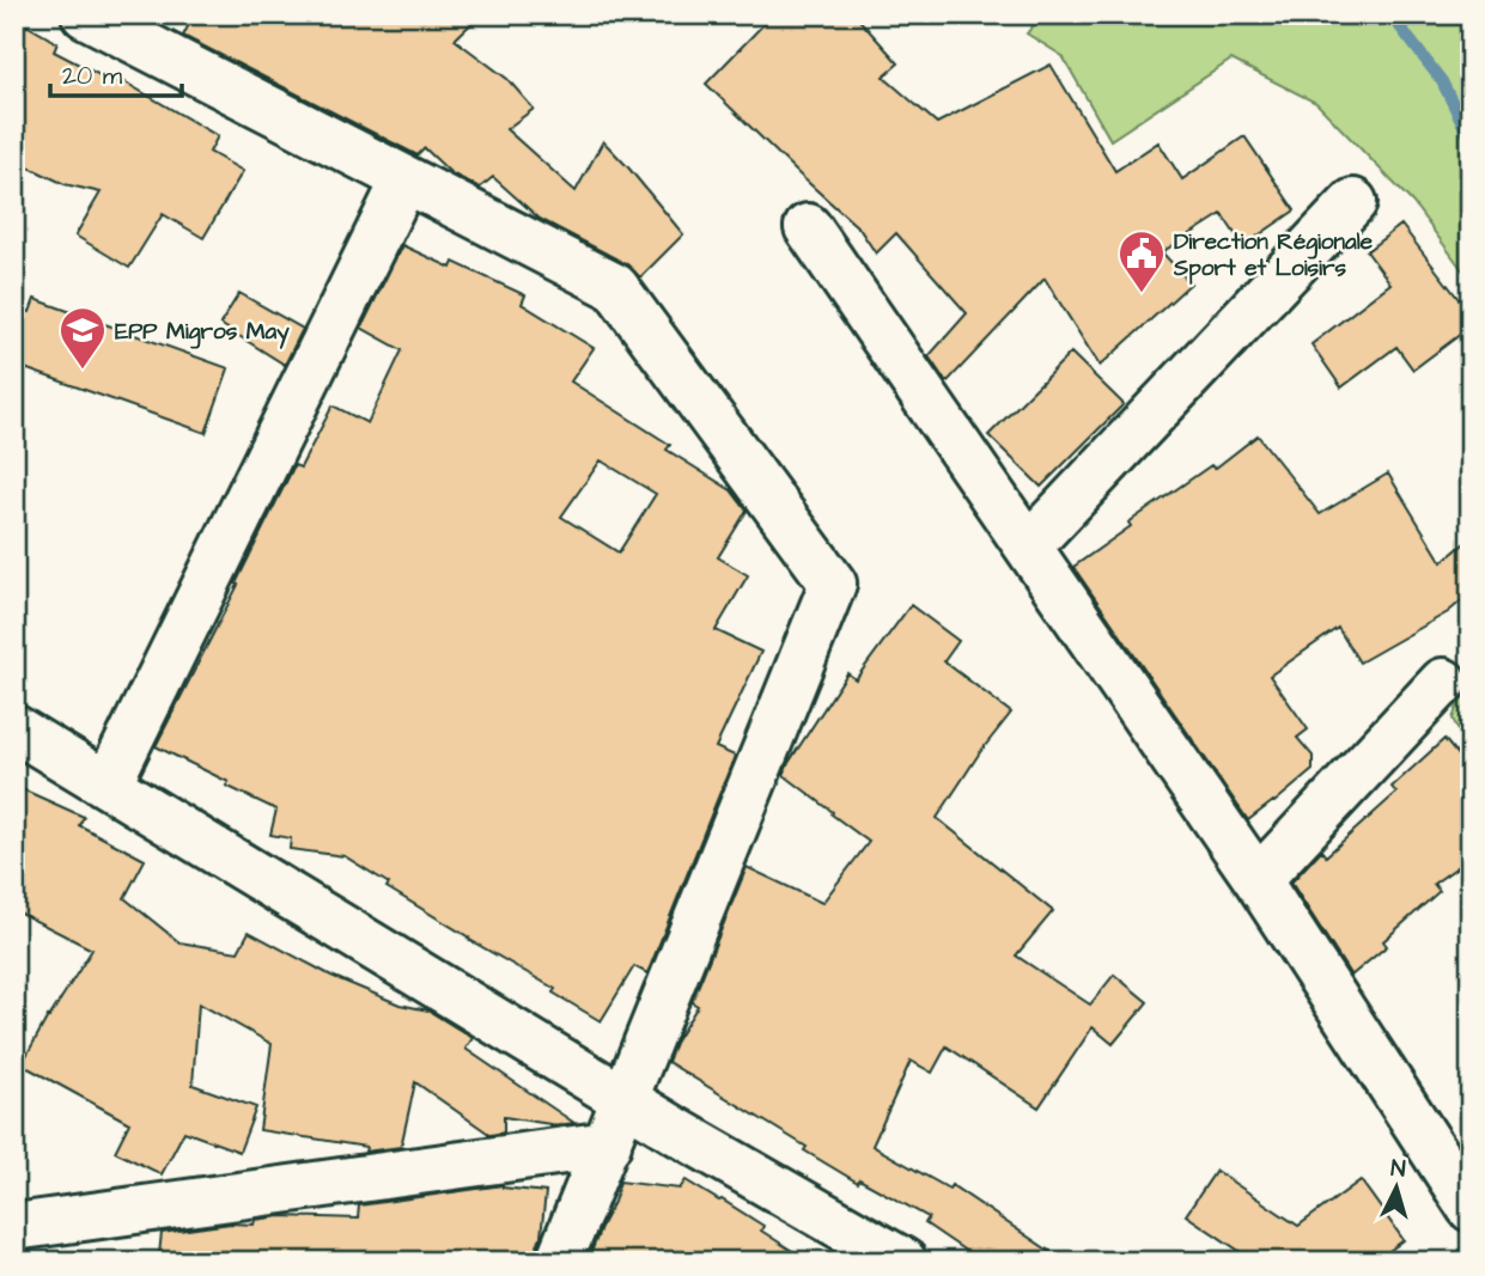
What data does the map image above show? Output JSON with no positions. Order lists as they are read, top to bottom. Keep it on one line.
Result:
{"places":{"public building":["Direction Régionale Sport et Loisirs"],"school or university":["EPP Migros May"]},"scale_bar":"20 m","north":"top"}
